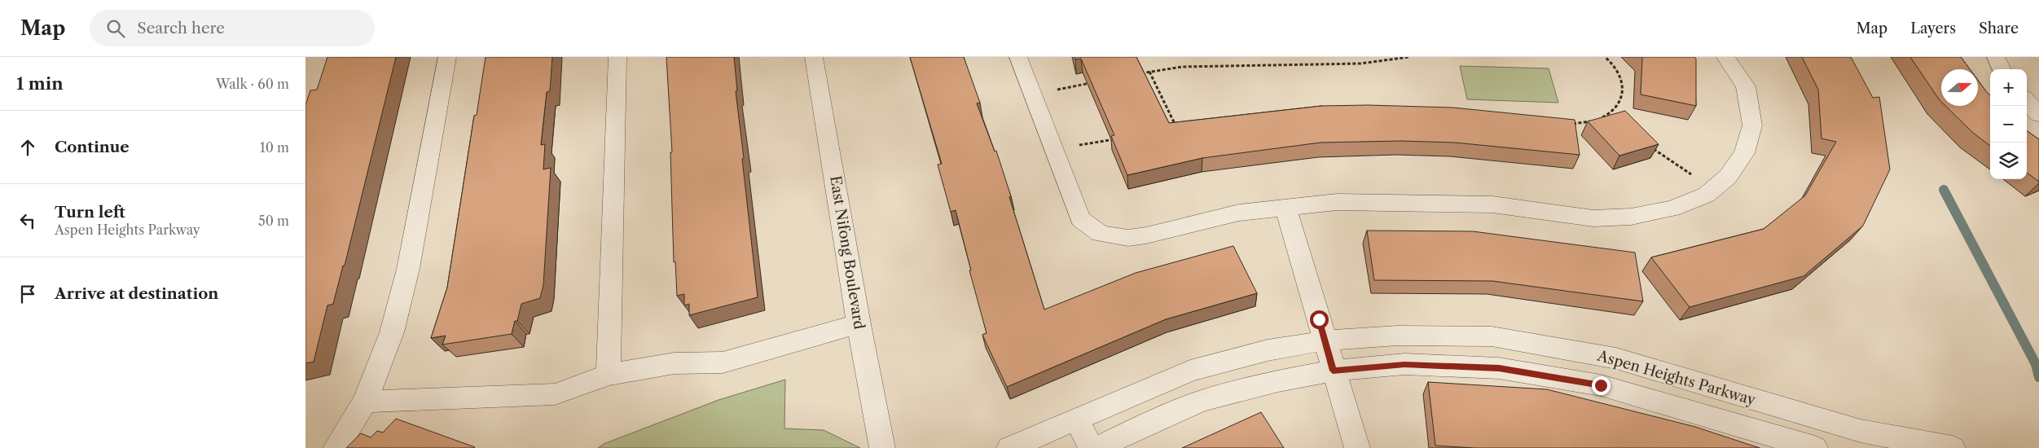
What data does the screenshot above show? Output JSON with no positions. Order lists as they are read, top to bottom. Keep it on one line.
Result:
{"streets":{"street":["East Nifong Boulevard","Aspen Heights Parkway"]},"north":"right","page":{"header":"Map","search":"Search here","nav":["Map","Layers","Share"],"heading":["1 min","Walk · 60 m"],"map_buttons":["+","−"],"list":[["Continue","10 m"],["Turn left","Aspen Heights Parkway","50 m"],"Arrive at destination"]}}
